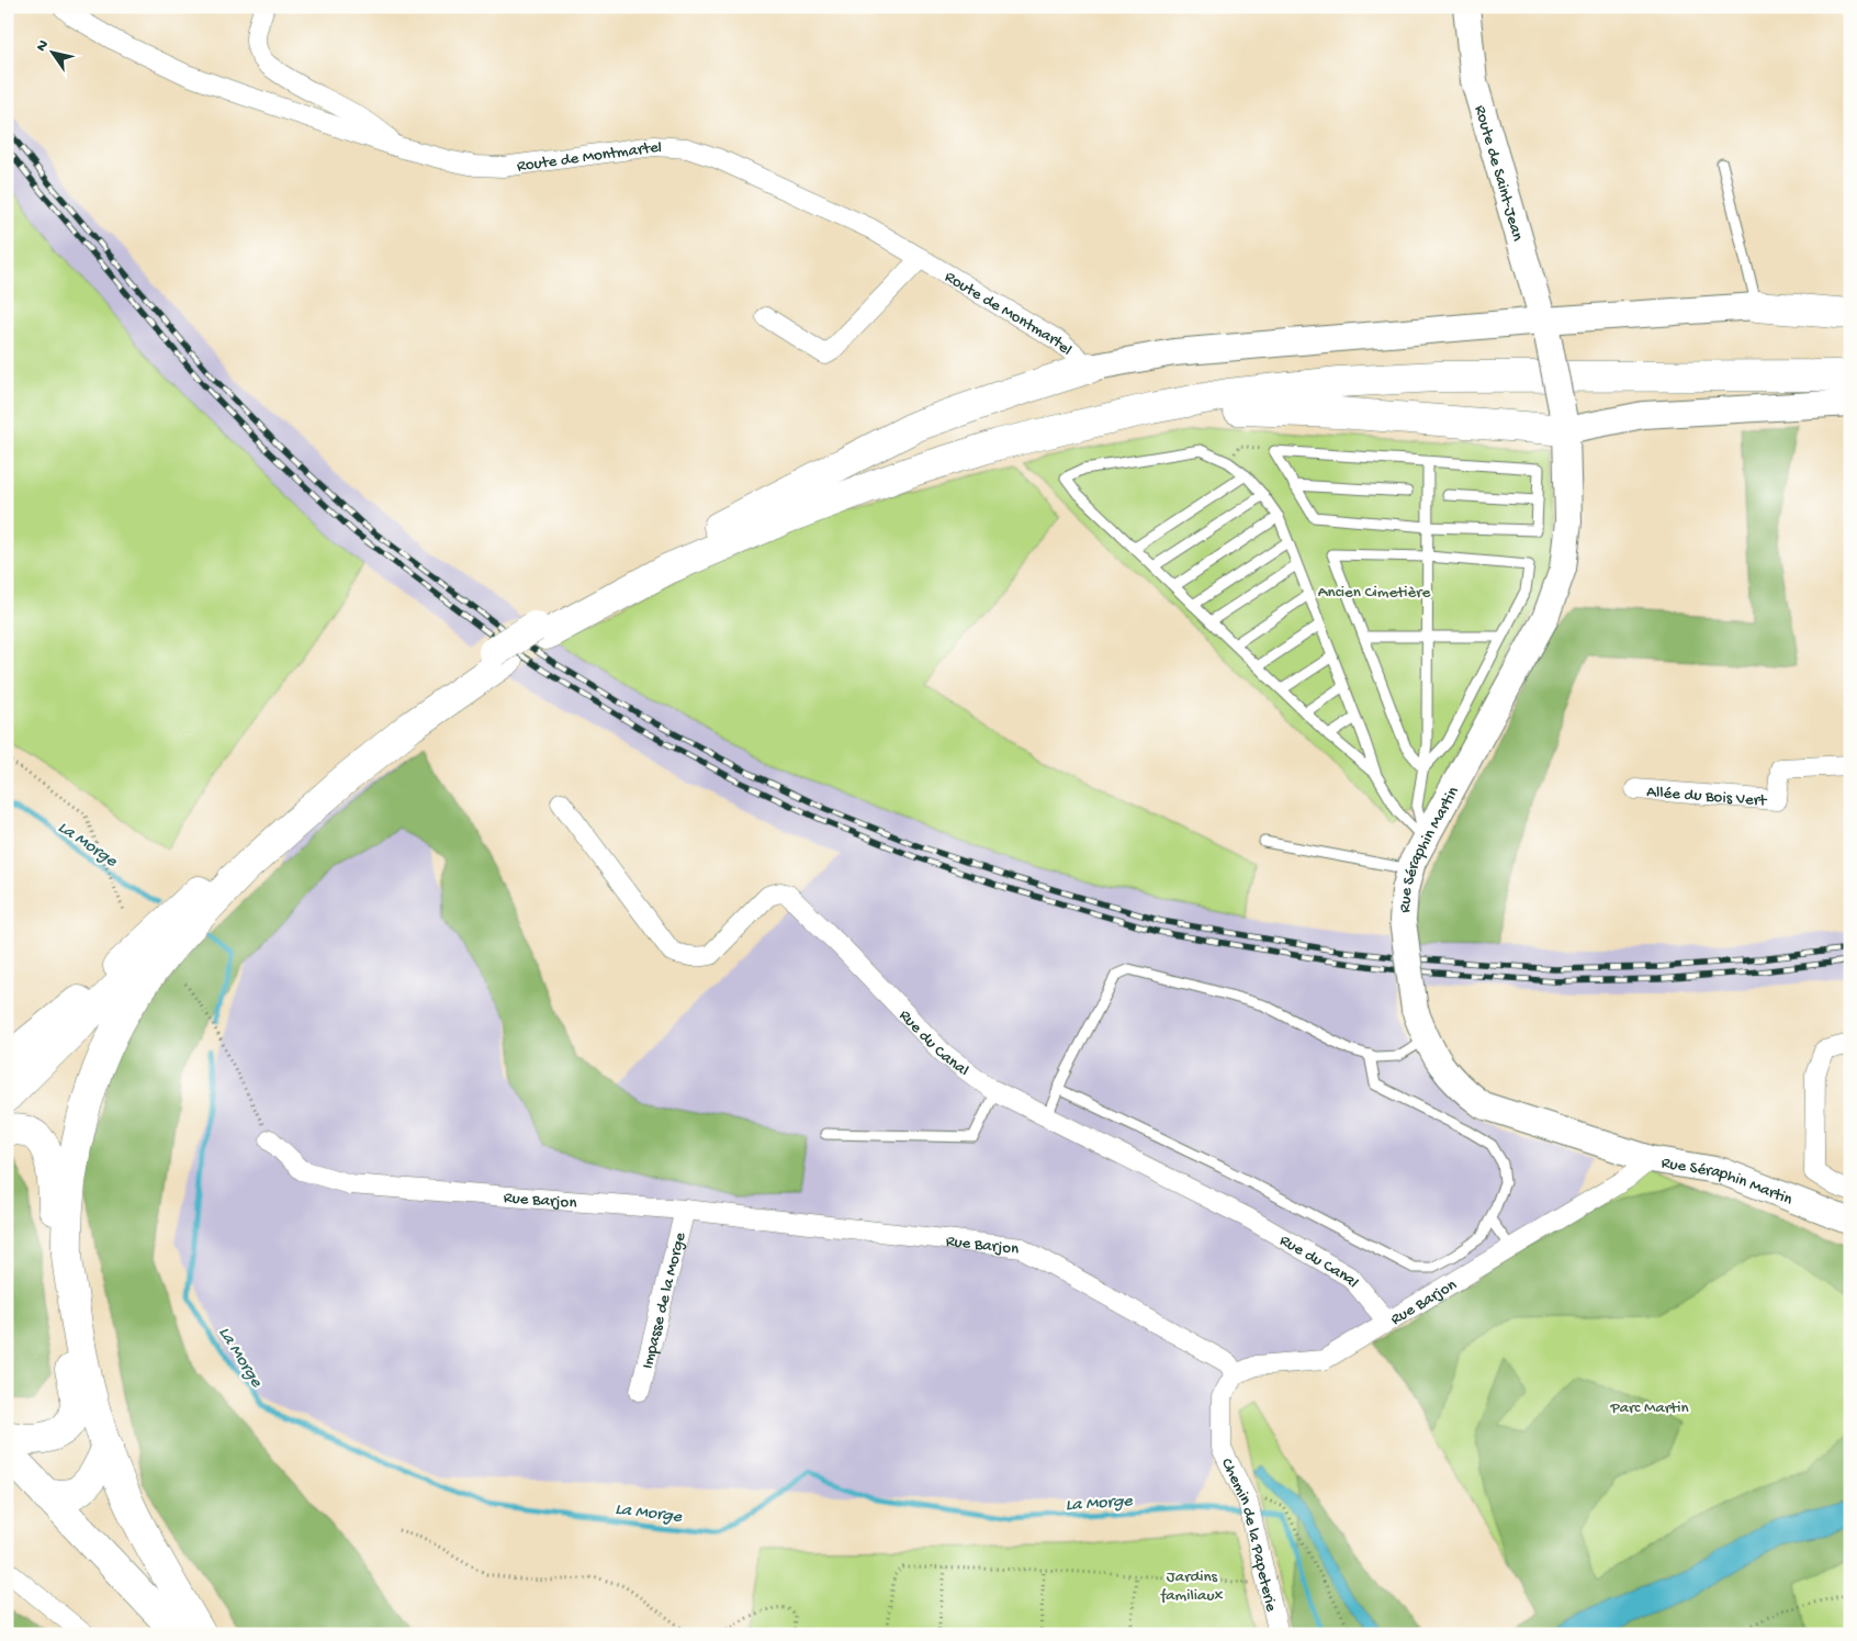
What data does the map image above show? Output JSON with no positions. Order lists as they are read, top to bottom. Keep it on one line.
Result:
{"streets":{"street":["Route de Montmartel","Route de Saint-Jean","Allée du Bois Vert","Rue Séraphin Martin","Rue du Canal","Rue Barjon","Impasse de la Morge","Chemin de la Papeterie"]},"crossings":[["Route de Saint-Jean","Rue Séraphin Martin"],["Rue Séraphin Martin","Rue Barjon"],["Rue du Canal","Rue Barjon"],["Rue Barjon","Impasse de la Morge"],["Rue Barjon","Chemin de la Papeterie"]],"water":["La Morge"],"parks":["Ancien Cimetière","Parc Martin","Jardins familiaux"],"north":"top left"}
